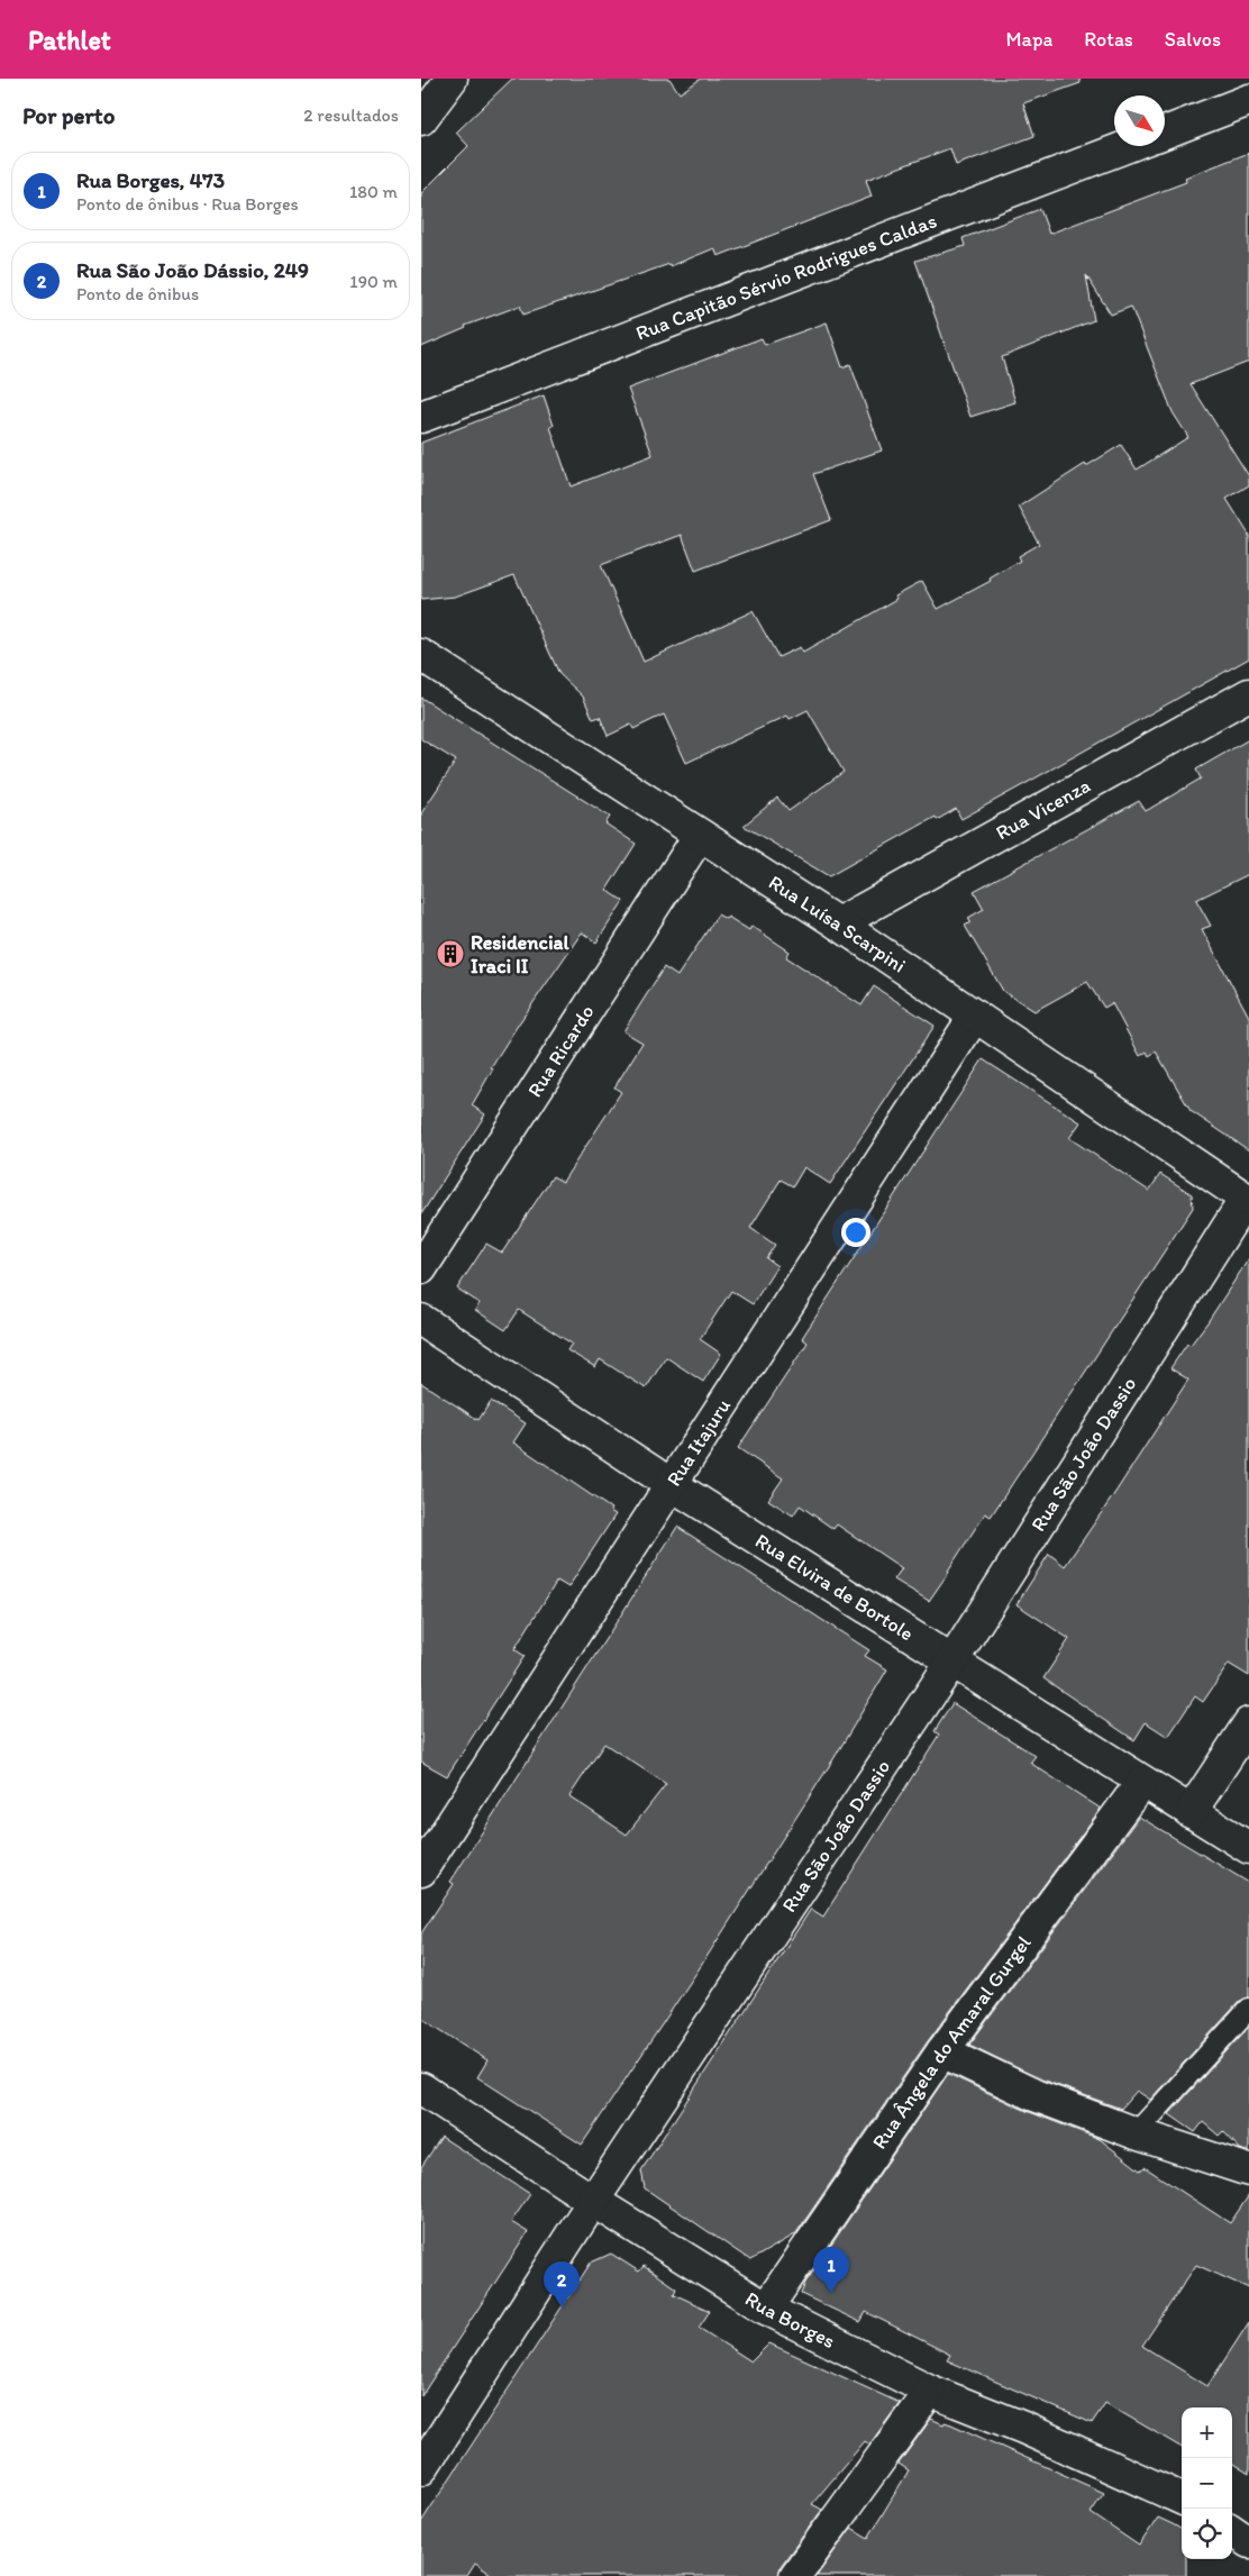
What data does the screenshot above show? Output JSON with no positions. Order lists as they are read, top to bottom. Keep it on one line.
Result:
{"streets":{"street":["Rua Capitão Sérvio Rodrigues Caldas","Rua Vicenza","Rua Luísa Scarpini","Rua Ricardo","Rua Itajuru","Rua São João Dassio","Rua Elvira de Bortole","Rua Ângela do Amaral Gurgel","Rua Borges"]},"crossings":[["Rua Vicenza","Rua Luísa Scarpini"],["Rua Luísa Scarpini","Rua Ricardo"],["Rua Luísa Scarpini","Rua Itajuru"],["Rua Luísa Scarpini","Rua São João Dassio"],["Rua Itajuru","Rua Elvira de Bortole"],["Rua São João Dassio","Rua Elvira de Bortole"],["Rua São João Dassio","Rua Borges"],["Rua Elvira de Bortole","Rua Ângela do Amaral Gurgel"],["Rua Ângela do Amaral Gurgel","Rua Borges"]],"places":{"building":["Residencial Iraci II"]},"north":"bottom right","page":{"header":"Pathlet","nav":["Mapa","Rotas","Salvos"],"heading":["Por perto","2 resultados"],"list":[{"mark":"1","name":"Rua Borges, 473","note":"Ponto de ônibus · Rua Borges","value":"180 m"},{"mark":"2","name":"Rua São João Dássio, 249","note":"Ponto de ônibus","value":"190 m"}],"pins":["1","2"],"map_buttons":["+","−"]}}
